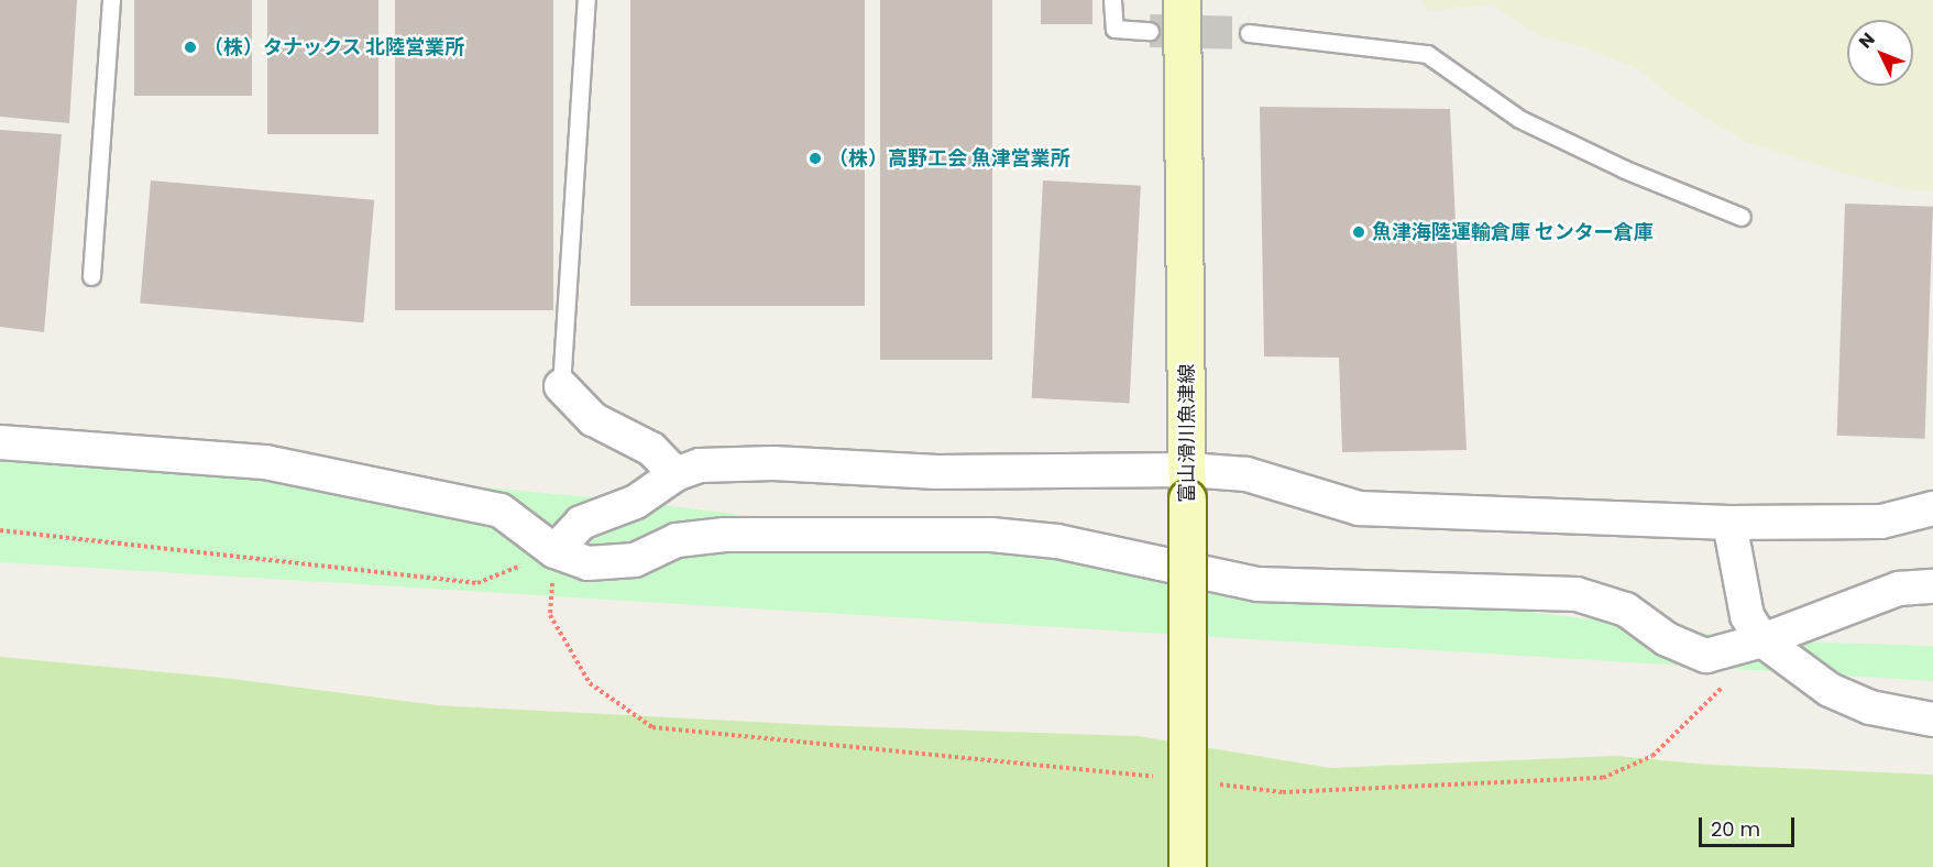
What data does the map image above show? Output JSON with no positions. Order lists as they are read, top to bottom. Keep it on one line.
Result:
{"streets":{"main road":["富山滑川魚津線"]},"places":["（株）タナックス 北陸営業所","（株）高野工会 魚津営業所","魚津海陸運輸倉庫 センター倉庫"],"scale_bar":"20 m","north":"top left"}
